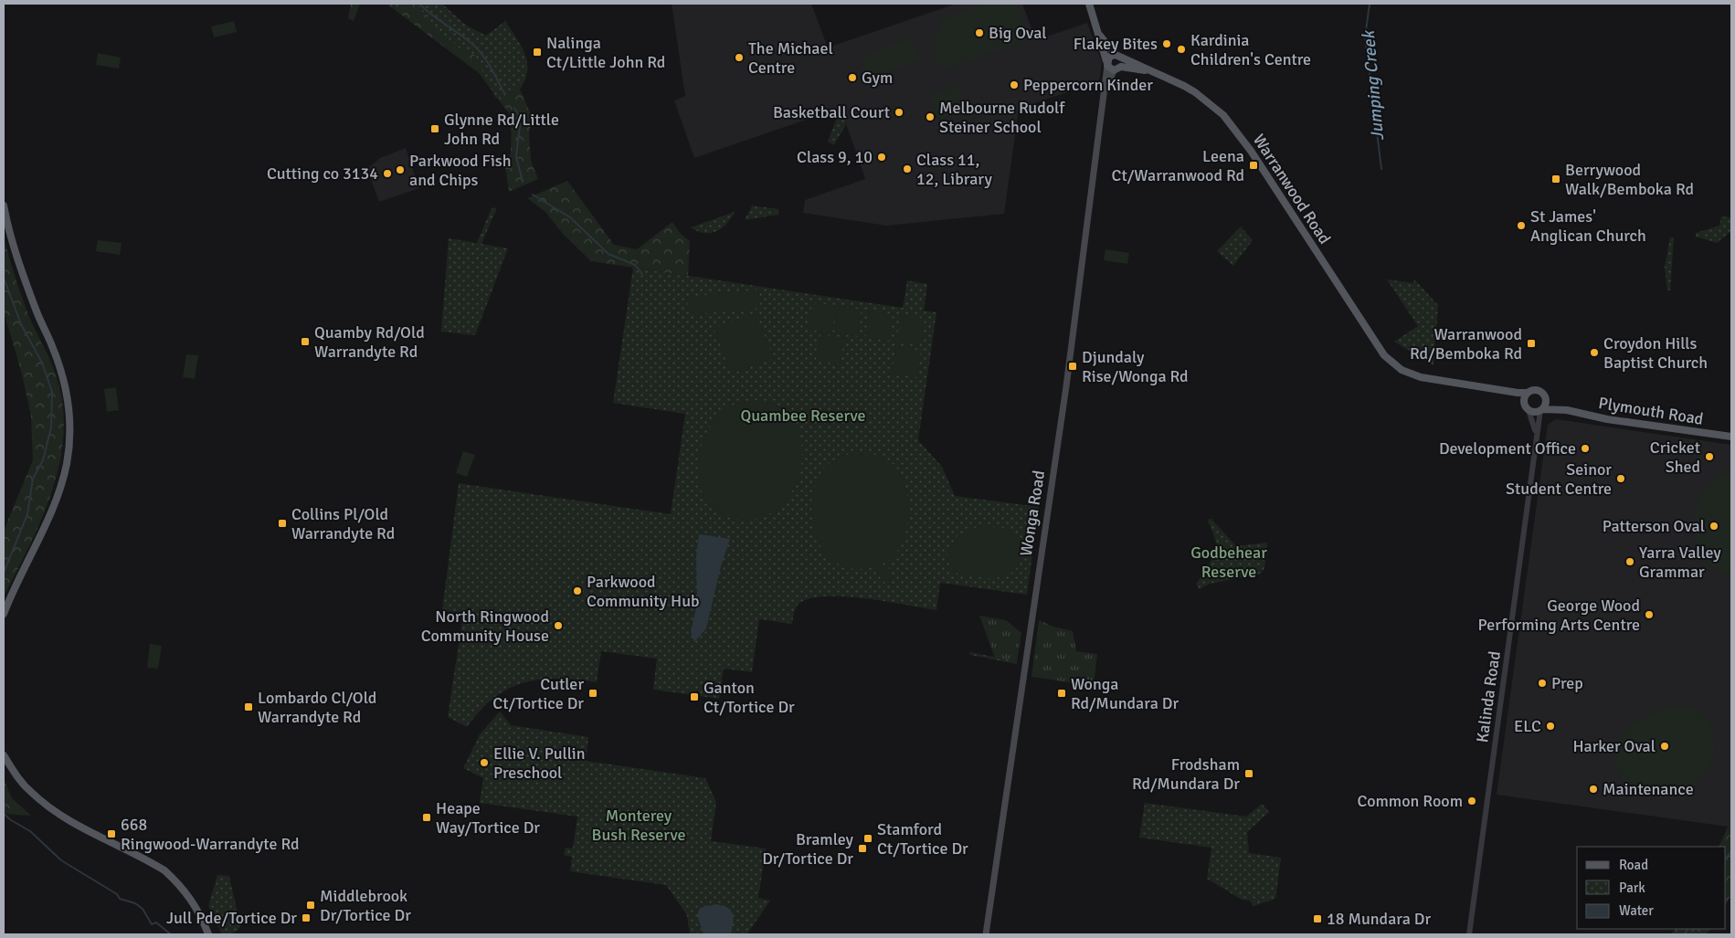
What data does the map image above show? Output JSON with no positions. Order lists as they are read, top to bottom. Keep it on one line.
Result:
{"streets":{"main road":["Warranwood Road","Plymouth Road","Wonga Road"],"street":["Kalinda Road"]},"crossings":[["Warranwood Road","Wonga Road"],["Plymouth Road","Kalinda Road"]],"water":["Jumping Creek"],"parks":["Quambee Reserve","Godbehear Reserve","Monterey Bush Reserve"],"places":{"other":["Big Oval","Flakey Bites","Kardinia Children's Centre","The Michael Centre","Gym","Peppercorn Kinder","Basketball Court","Melbourne Rudolf Steiner School","Class 9, 10","Class 11, 12, Library","Parkwood Fish and Chips","Cutting co 3134","St James' Anglican Church","Croydon Hills Baptist Church","Development Office","Cricket Shed","Seinor Student Centre","Patterson Oval","Yarra Valley Grammar","Parkwood Community Hub","George Wood Performing Arts Centre","North Ringwood Community House","Prep","ELC","Harker Oval","Ellie V. Pullin Preschool","Maintenance","Common Room"],"transit":["Nalinga Ct/Little John Rd","Glynne Rd/Little John Rd","Leena Ct/Warranwood Rd","Berrywood Walk/Bemboka Rd","Quamby Rd/Old Warrandyte Rd","Warranwood Rd/Bemboka Rd","Djundaly Rise/Wonga Rd","Collins Pl/Old Warrandyte Rd","Cutler Ct/Tortice Dr","Wonga Rd/Mundara Dr","Ganton Ct/Tortice Dr","Lombardo Cl/Old Warrandyte Rd","Frodsham Rd/Mundara Dr","Heape Way/Tortice Dr","668 Ringwood-Warrandyte Rd","Stamford Ct/Tortice Dr","Bramley Dr/Tortice Dr","Middlebrook Dr/Tortice Dr","Jull Pde/Tortice Dr","18 Mundara Dr"]},"legend":["Road","Park","Water"]}
